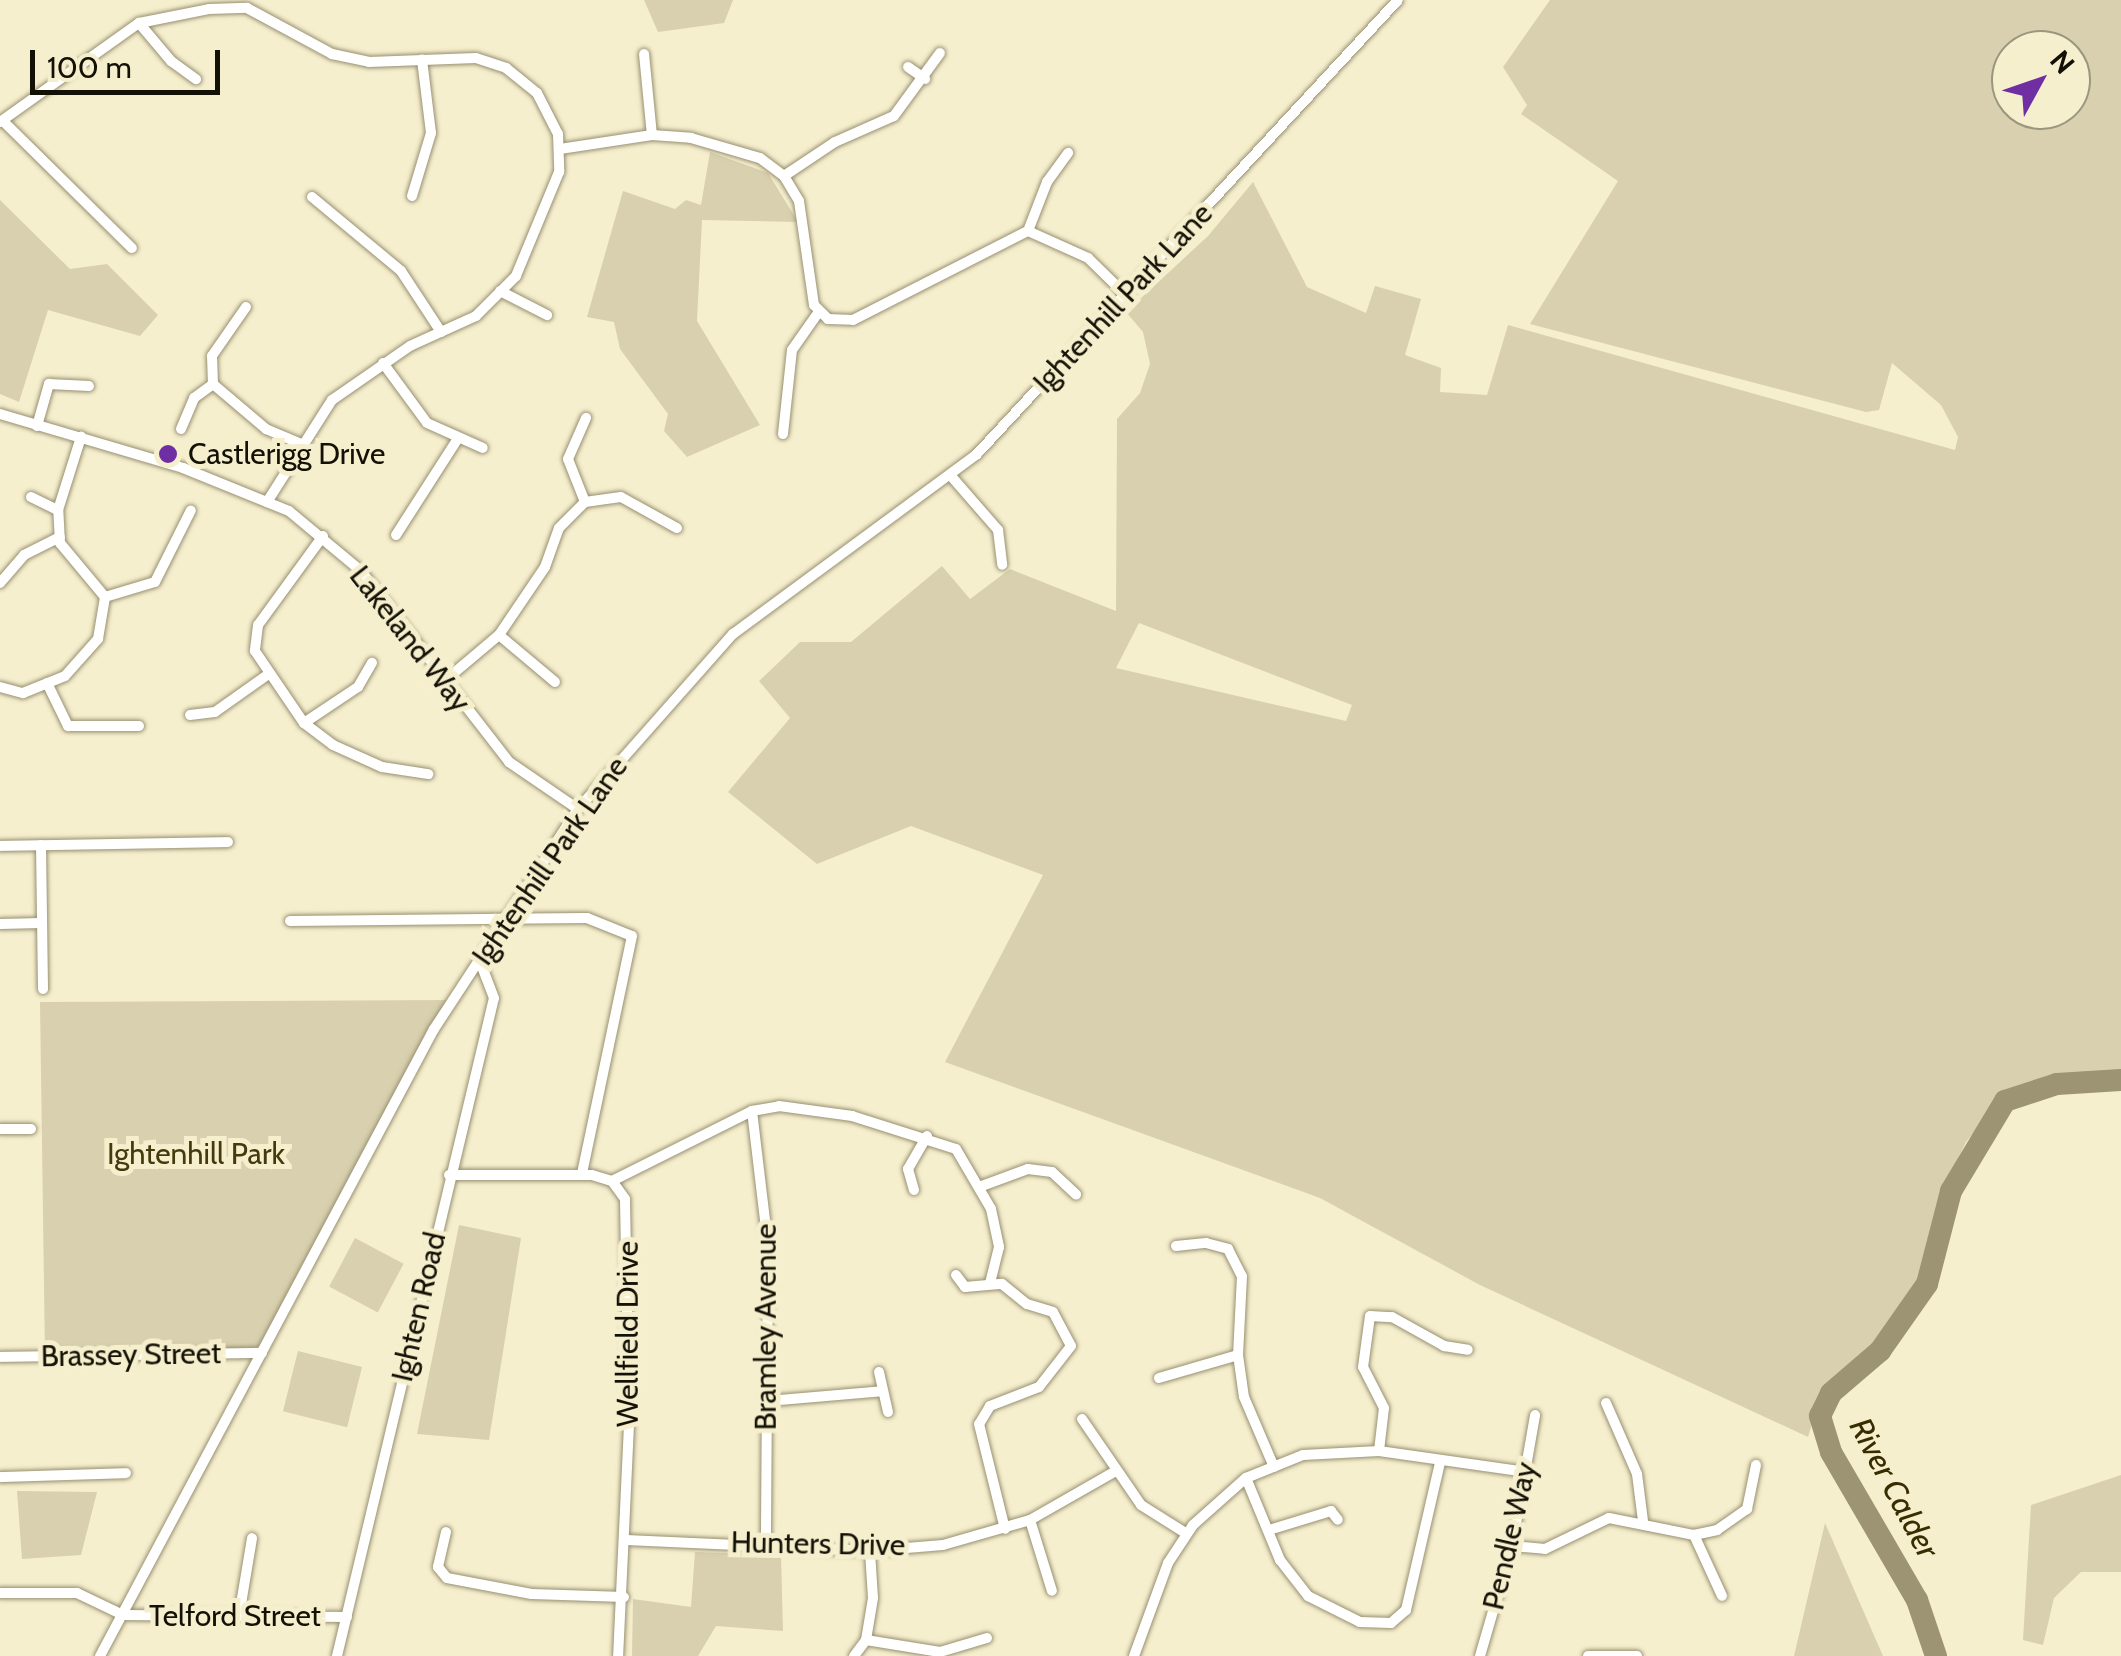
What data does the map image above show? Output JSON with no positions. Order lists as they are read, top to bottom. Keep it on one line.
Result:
{"streets":{"street":["Ightenhill Park Lane","Lakeland Way","Ighten Road","Bramley Avenue","Wellfield Drive","Brassey Street","Pendle Way","Hunters Drive","Telford Street"]},"crossings":[["Ightenhill Park Lane","Lakeland Way"],["Ightenhill Park Lane","Ighten Road"],["Ightenhill Park Lane","Brassey Street"],["Ightenhill Park Lane","Telford Street"],["Ighten Road","Telford Street"],["Bramley Avenue","Hunters Drive"],["Wellfield Drive","Hunters Drive"]],"water":["River Calder"],"parks":["Ightenhill Park"],"places":["Castlerigg Drive"],"scale_bar":"100 m","north":"top right"}
